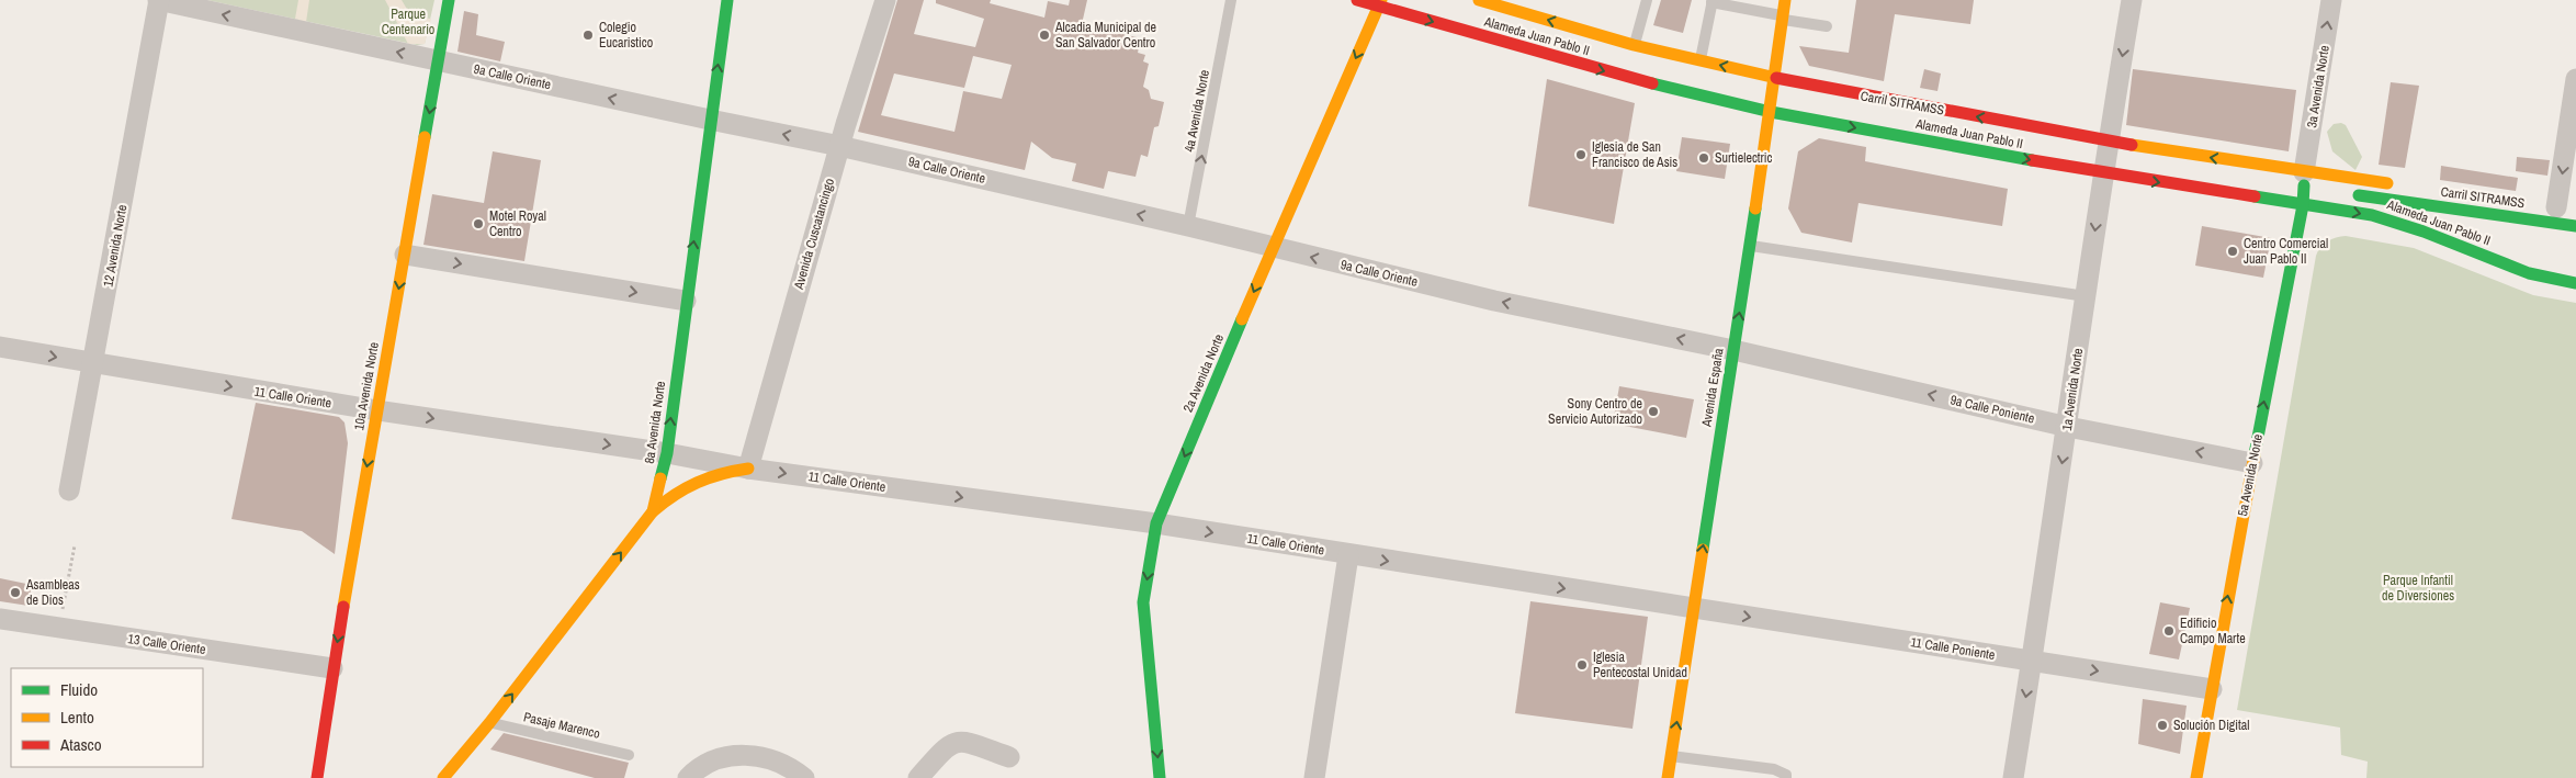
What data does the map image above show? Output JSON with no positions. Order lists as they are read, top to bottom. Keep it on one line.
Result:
{"streets":{"main road":["Alameda Juan Pablo II","Carril SITRAMSS","2a Avenida Norte","10a Avenida Norte","Avenida España","8a Avenida Norte","5a Avenida Norte"],"street":["9a Calle Oriente","3a Avenida Norte","Avenida Cuscatancingo","12 Avenida Norte","1a Avenida Norte","11 Calle Oriente","9a Calle Poniente","13 Calle Oriente","11 Calle Poniente"],"lane":["4a Avenida Norte","Pasaje Marenco"]},"crossings":[["Alameda Juan Pablo II","3a Avenida Norte"],["Alameda Juan Pablo II","2a Avenida Norte"],["Alameda Juan Pablo II","Avenida España"],["Alameda Juan Pablo II","1a Avenida Norte"],["Alameda Juan Pablo II","5a Avenida Norte"],["9a Calle Oriente","4a Avenida Norte"],["9a Calle Oriente","Avenida Cuscatancingo"],["9a Calle Oriente","12 Avenida Norte"],["9a Calle Oriente","2a Avenida Norte"],["9a Calle Oriente","10a Avenida Norte"],["9a Calle Oriente","Avenida España"],["9a Calle Oriente","9a Calle Poniente"],["9a Calle Oriente","8a Avenida Norte"],["3a Avenida Norte","5a Avenida Norte"],["Avenida Cuscatancingo","11 Calle Oriente"],["12 Avenida Norte","11 Calle Oriente"],["2a Avenida Norte","11 Calle Oriente"],["10a Avenida Norte","11 Calle Oriente"],["10a Avenida Norte","13 Calle Oriente"],["Avenida España","11 Calle Oriente"],["Avenida España","9a Calle Poniente"],["Avenida España","11 Calle Poniente"],["1a Avenida Norte","9a Calle Poniente"],["1a Avenida Norte","11 Calle Poniente"],["11 Calle Oriente","8a Avenida Norte"],["11 Calle Oriente","11 Calle Poniente"],["9a Calle Poniente","5a Avenida Norte"],["8a Avenida Norte","Pasaje Marenco"],["5a Avenida Norte","11 Calle Poniente"]],"one_way":["9a Calle Oriente","3a Avenida Norte","4a Avenida Norte","2a Avenida Norte","10a Avenida Norte","Avenida España","1a Avenida Norte","11 Calle Oriente","9a Calle Poniente","8a Avenida Norte","5a Avenida Norte","11 Calle Poniente"],"parks":["Parque Centenario","Parque Infantil de Diversiones"],"places":["Colegio Eucaristico","Alcadia Municipal de San Salvador Centro","Iglesia de San Francisco de Asis","Surtielectric","Motel Royal Centro","Centro Comercial Juan Pablo II","Sony Centro de Servicio Autorizado","Asambleas de Dios","Edificio Campo Marte","Iglesia Pentecostal Unidad","Solución Digital"],"legend":["Fluido","Lento","Atasco"]}
